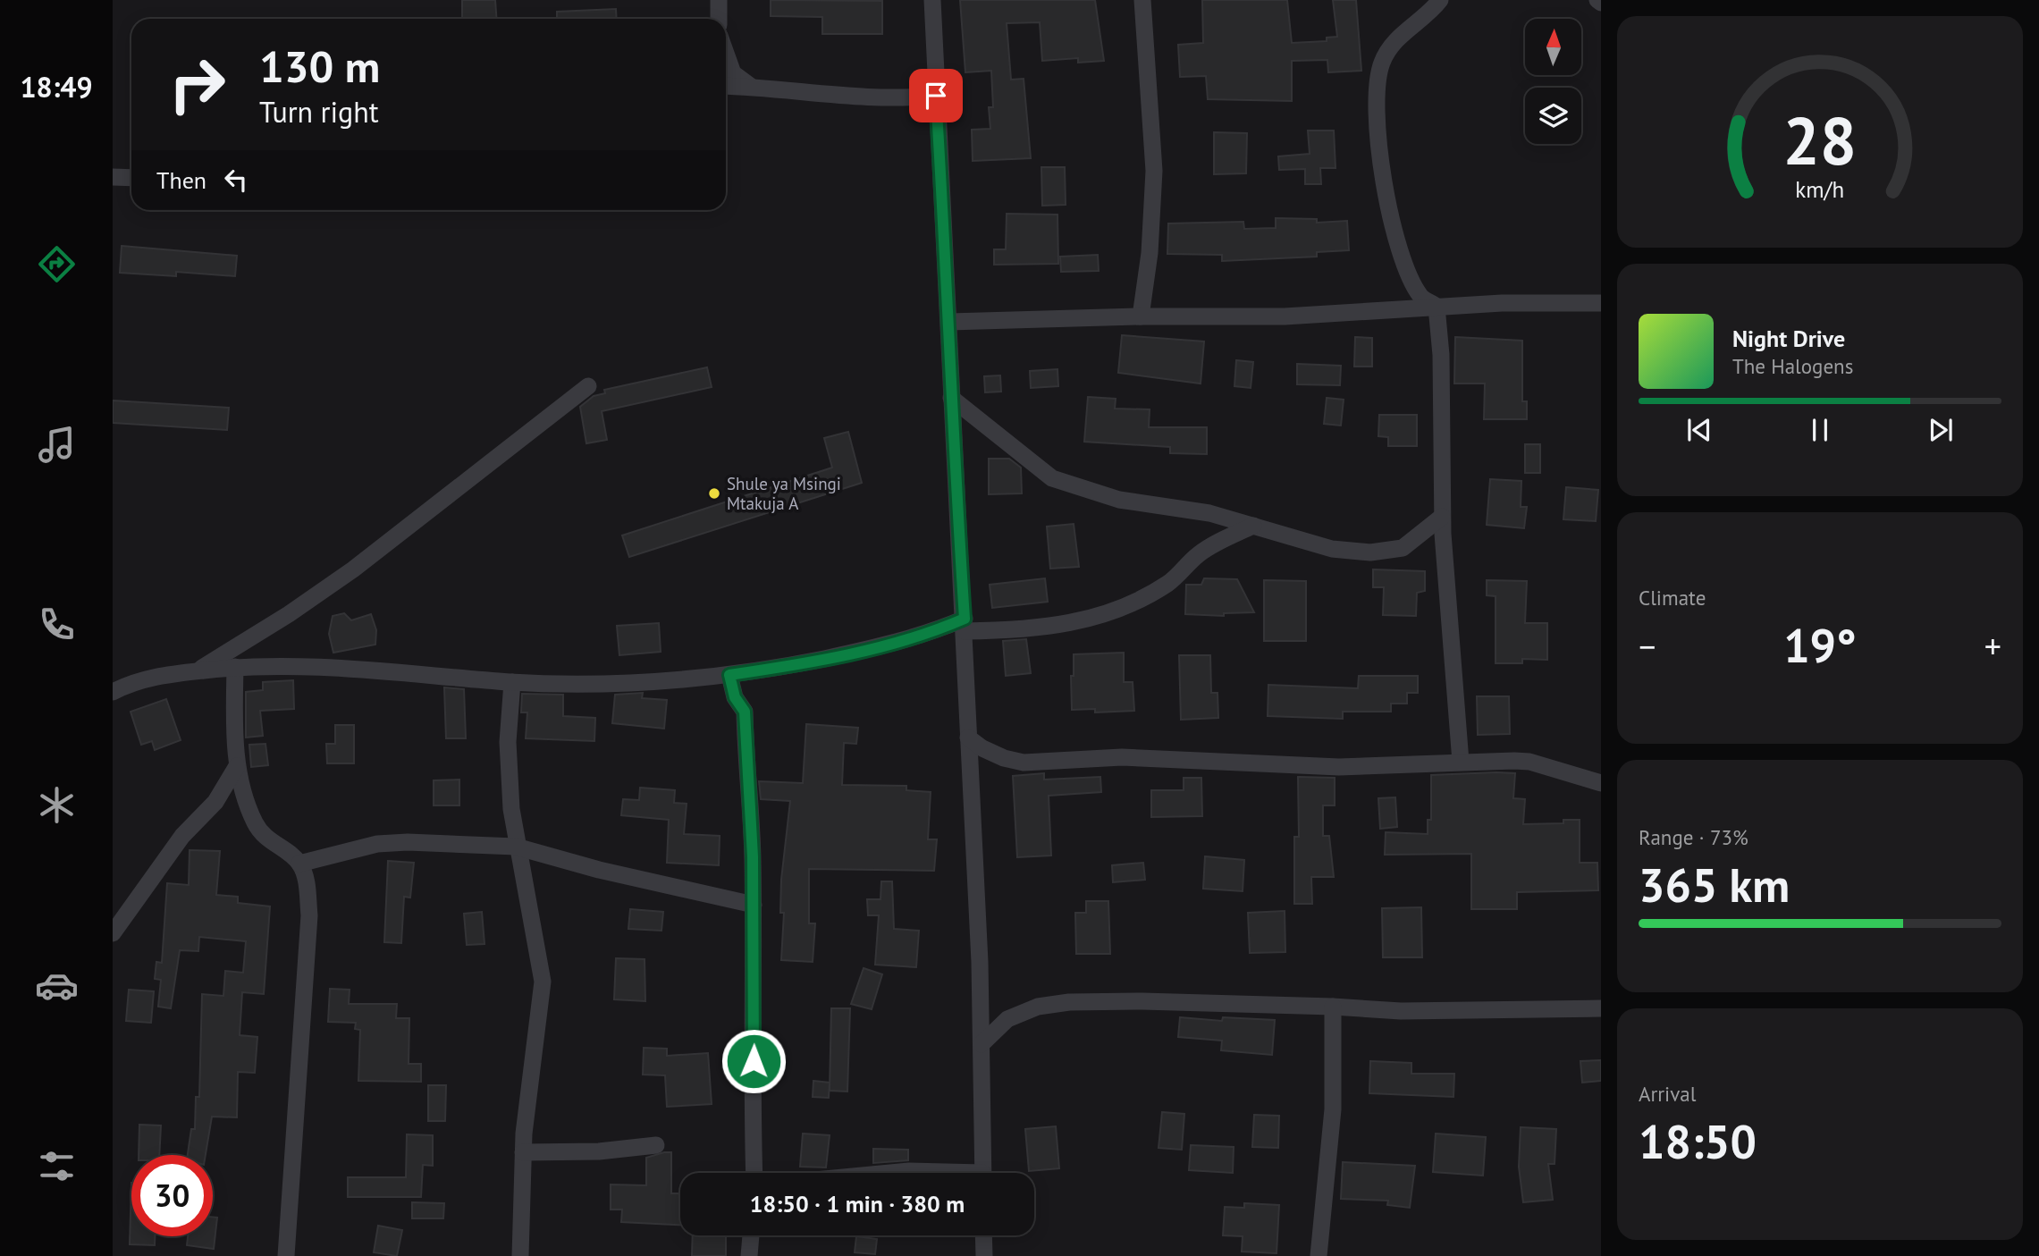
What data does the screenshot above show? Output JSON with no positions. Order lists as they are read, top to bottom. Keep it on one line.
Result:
{"places":["Shule ya Msingi Mtakuja A"],"north":"top","page":{"tabs":"18:49","turn":["130 m","Turn right"],"then":"Then","song":["Night Drive","The Halogens"],"tile":["Climate",["Range · 73%","365 km"],["Arrival","18:50"]],"heat":["−","19°","+"],"limit":"30","trip":"18:50 · 1 min · 380 m","gauge":["28","km/h"]}}
